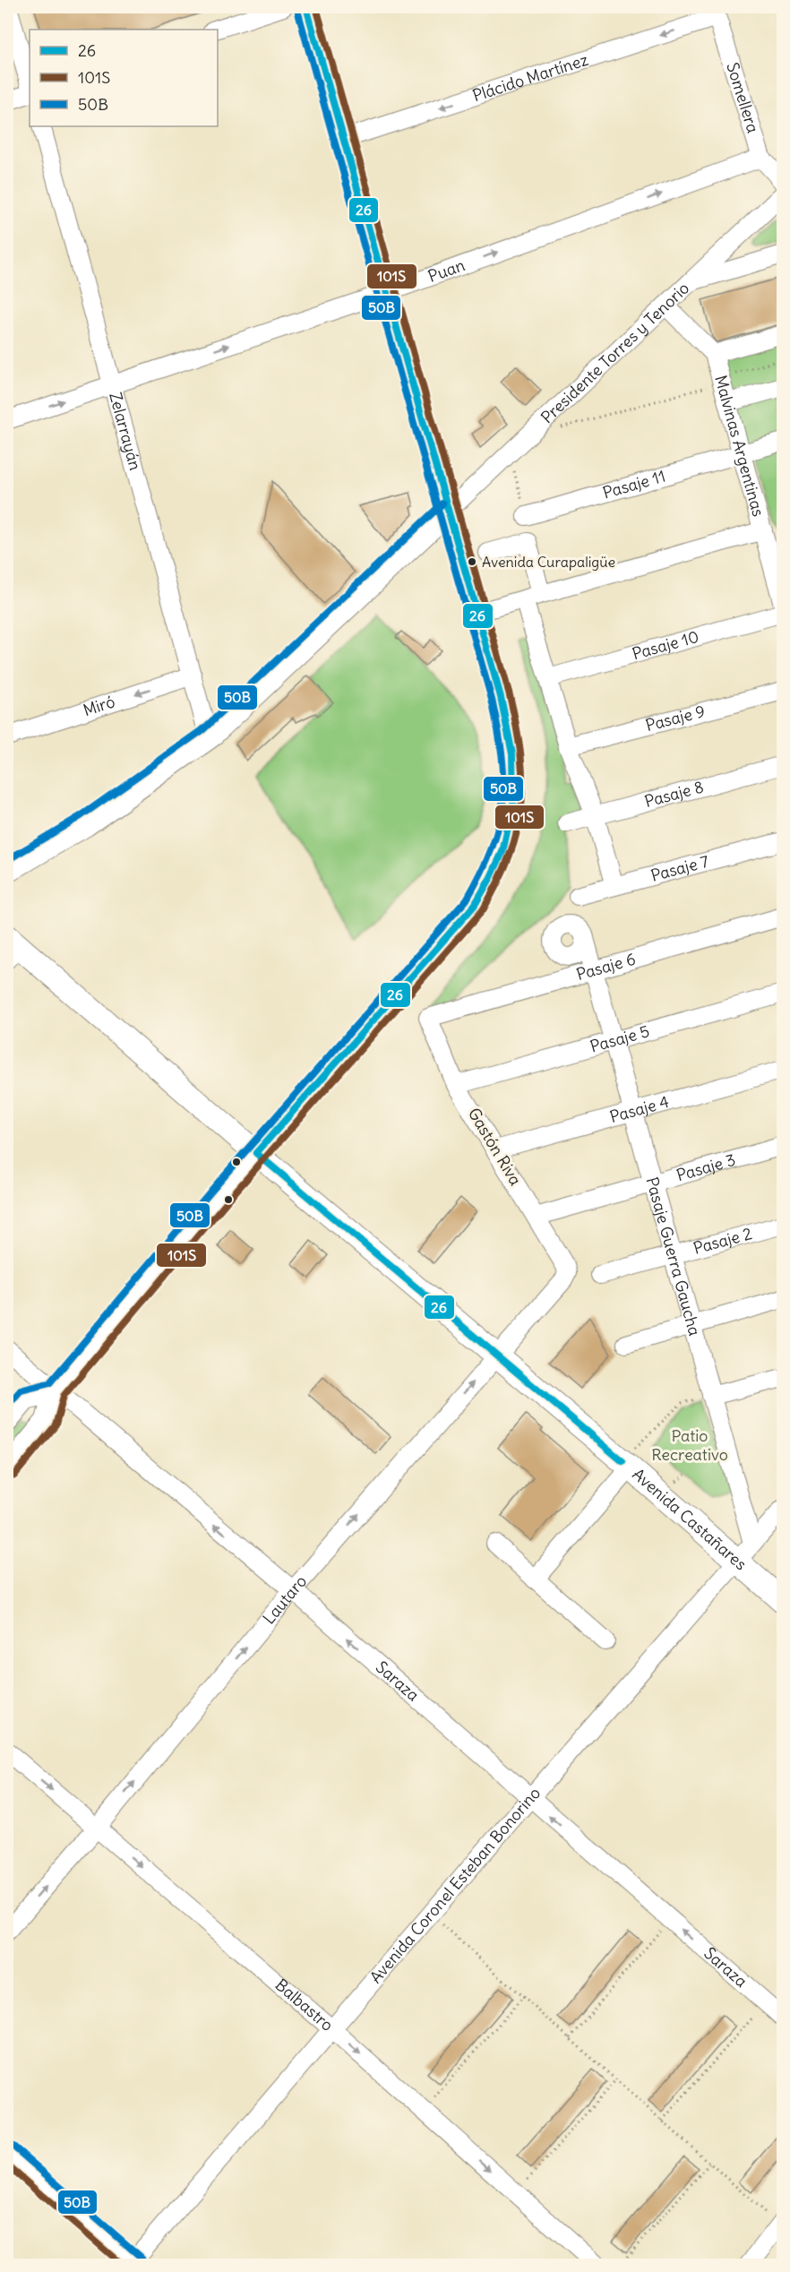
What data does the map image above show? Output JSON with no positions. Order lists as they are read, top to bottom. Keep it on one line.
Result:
{"streets":{"main road":["Avenida Castañares"],"street":["Plácido Martínez","Somellera","Puan","Presidente Torres y Tenorio","Zelarrayán","Malvinas Argentinas","Pasaje 11","Pasaje 10","Miró","Pasaje 9","Pasaje 8","Pasaje 7","Pasaje 6","Pasaje 5","Pasaje 4","Gastón Riva","Pasaje 3","Pasaje 2","Pasaje Guerra Gaucha","Lautaro","Saraza","Avenida Coronel Esteban Bonorino","Balbastro"]},"crossings":[["Plácido Martínez","Somellera"],["Somellera","Puan"],["Puan","Zelarrayán"],["Presidente Torres y Tenorio","Malvinas Argentinas"],["Zelarrayán","Miró"],["Malvinas Argentinas","Pasaje 11"],["Pasaje 6","Gastón Riva"],["Pasaje 6","Pasaje Guerra Gaucha"],["Pasaje 5","Gastón Riva"],["Pasaje 5","Pasaje Guerra Gaucha"],["Pasaje 4","Gastón Riva"],["Pasaje 4","Pasaje Guerra Gaucha"],["Gastón Riva","Pasaje 3"],["Gastón Riva","Lautaro"],["Pasaje 3","Pasaje Guerra Gaucha"],["Pasaje 2","Pasaje Guerra Gaucha"],["Pasaje Guerra Gaucha","Avenida Coronel Esteban Bonorino"],["Avenida Castañares","Lautaro"],["Avenida Castañares","Avenida Coronel Esteban Bonorino"],["Lautaro","Saraza"],["Lautaro","Balbastro"],["Saraza","Avenida Coronel Esteban Bonorino"],["Avenida Coronel Esteban Bonorino","Balbastro"]],"one_way":["Plácido Martínez","Puan","Miró","Lautaro","Saraza","Balbastro"],"parks":["Patio Recreativo"],"places":["Avenida Curapaligüe"],"lines":["transit line 26","transit line 101S","transit line 50B"],"legend":["26","101S","50B"]}
